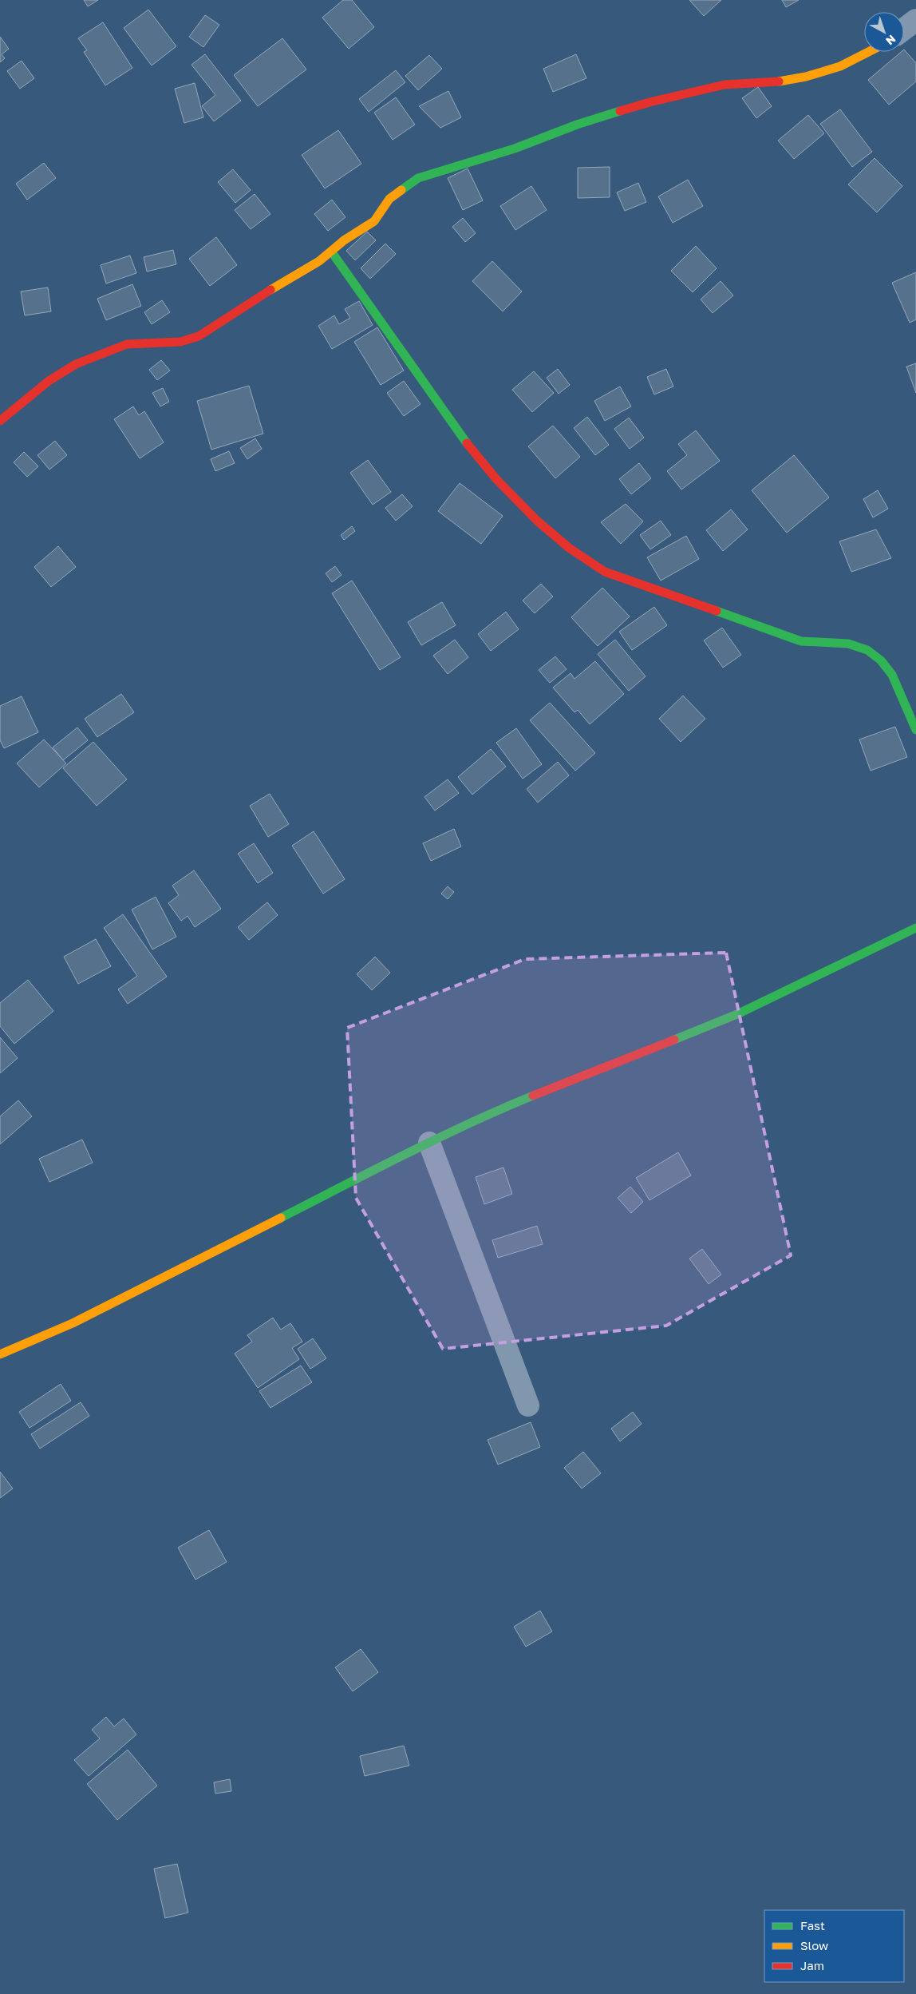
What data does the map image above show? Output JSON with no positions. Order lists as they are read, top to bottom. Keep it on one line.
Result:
{"legend":["Fast","Slow","Jam"],"north":"bottom right"}
